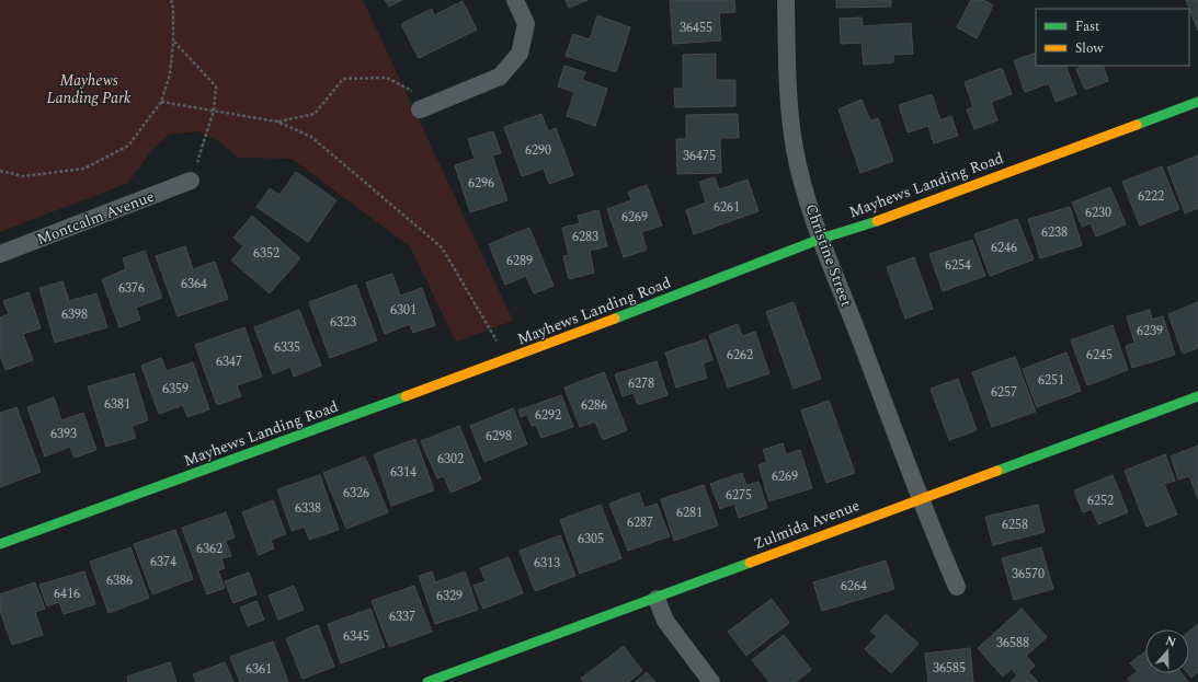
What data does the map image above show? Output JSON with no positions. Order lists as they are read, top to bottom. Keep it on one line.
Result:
{"streets":{"street":["Mayhews Landing Road","Montcalm Avenue","Christine Street","Zulmida Avenue"]},"crossings":[["Mayhews Landing Road","Christine Street"],["Christine Street","Zulmida Avenue"]],"parks":["Mayhews Landing Park"],"house_numbers":["36455","6290","36475","6296","6222","6261","6230","6269","6238","6283","6246","6352","6289","6254","6364","6376","6301","6398","6323","6239","6335","6262","6245","6347","6251","6278","6359","6257","6381","6286","6292","6393","6298","6302","6314","6269","6326","6275","6252","6338","6281","6287","6258","6305","6362","6374","6313","36570","6386","6264","6416","6329","6337","6345","36588","36585","6361"],"legend":["Fast","Slow"],"north":"top"}
